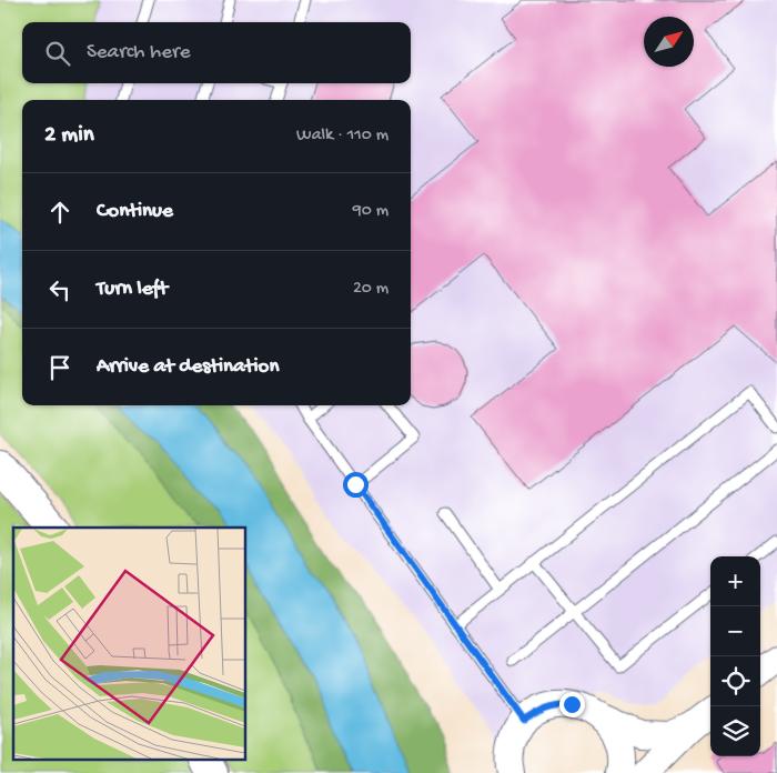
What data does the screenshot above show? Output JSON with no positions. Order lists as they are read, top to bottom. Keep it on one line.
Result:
{"north":"top right","page":{"search":"Search here","heading":["2 min","Walk · 110 m"],"list":[["Continue","90 m"],["Turn left","20 m"],"Arrive at destination"],"map_buttons":["+","−"]}}
